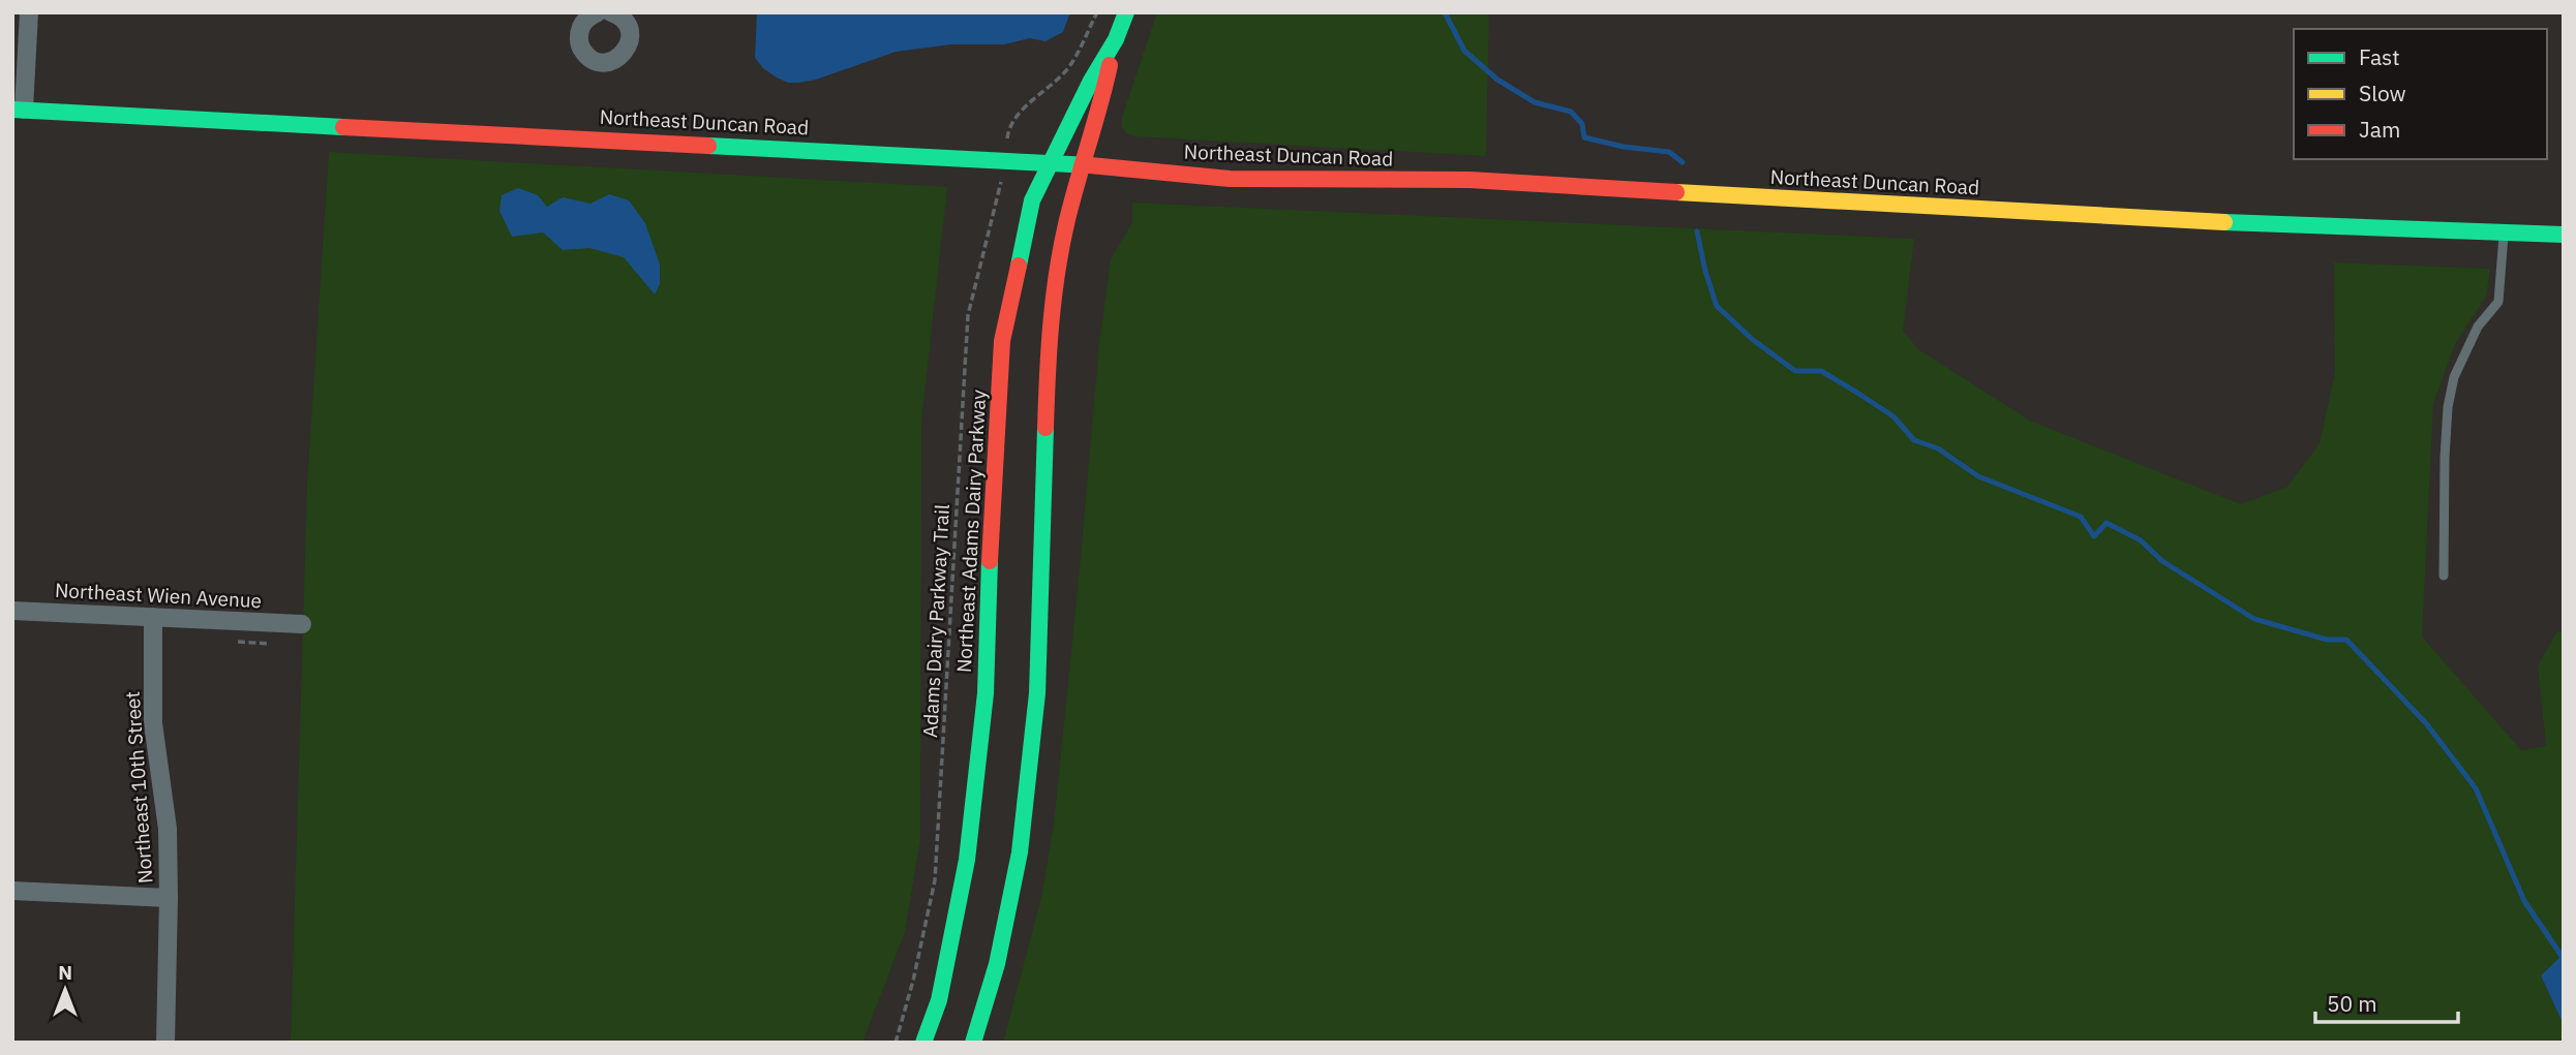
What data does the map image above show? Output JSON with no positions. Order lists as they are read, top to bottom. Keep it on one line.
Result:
{"streets":{"street":["Northeast Duncan Road","Northeast Adams Dairy Parkway","Northeast Wien Avenue","Northeast 10th Street"],"path":["Adams Dairy Parkway Trail"]},"crossings":[["Northeast Duncan Road","Northeast Adams Dairy Parkway"],["Northeast Wien Avenue","Northeast 10th Street"]],"legend":["Fast","Slow","Jam"],"scale_bar":"50 m","north":"top"}
